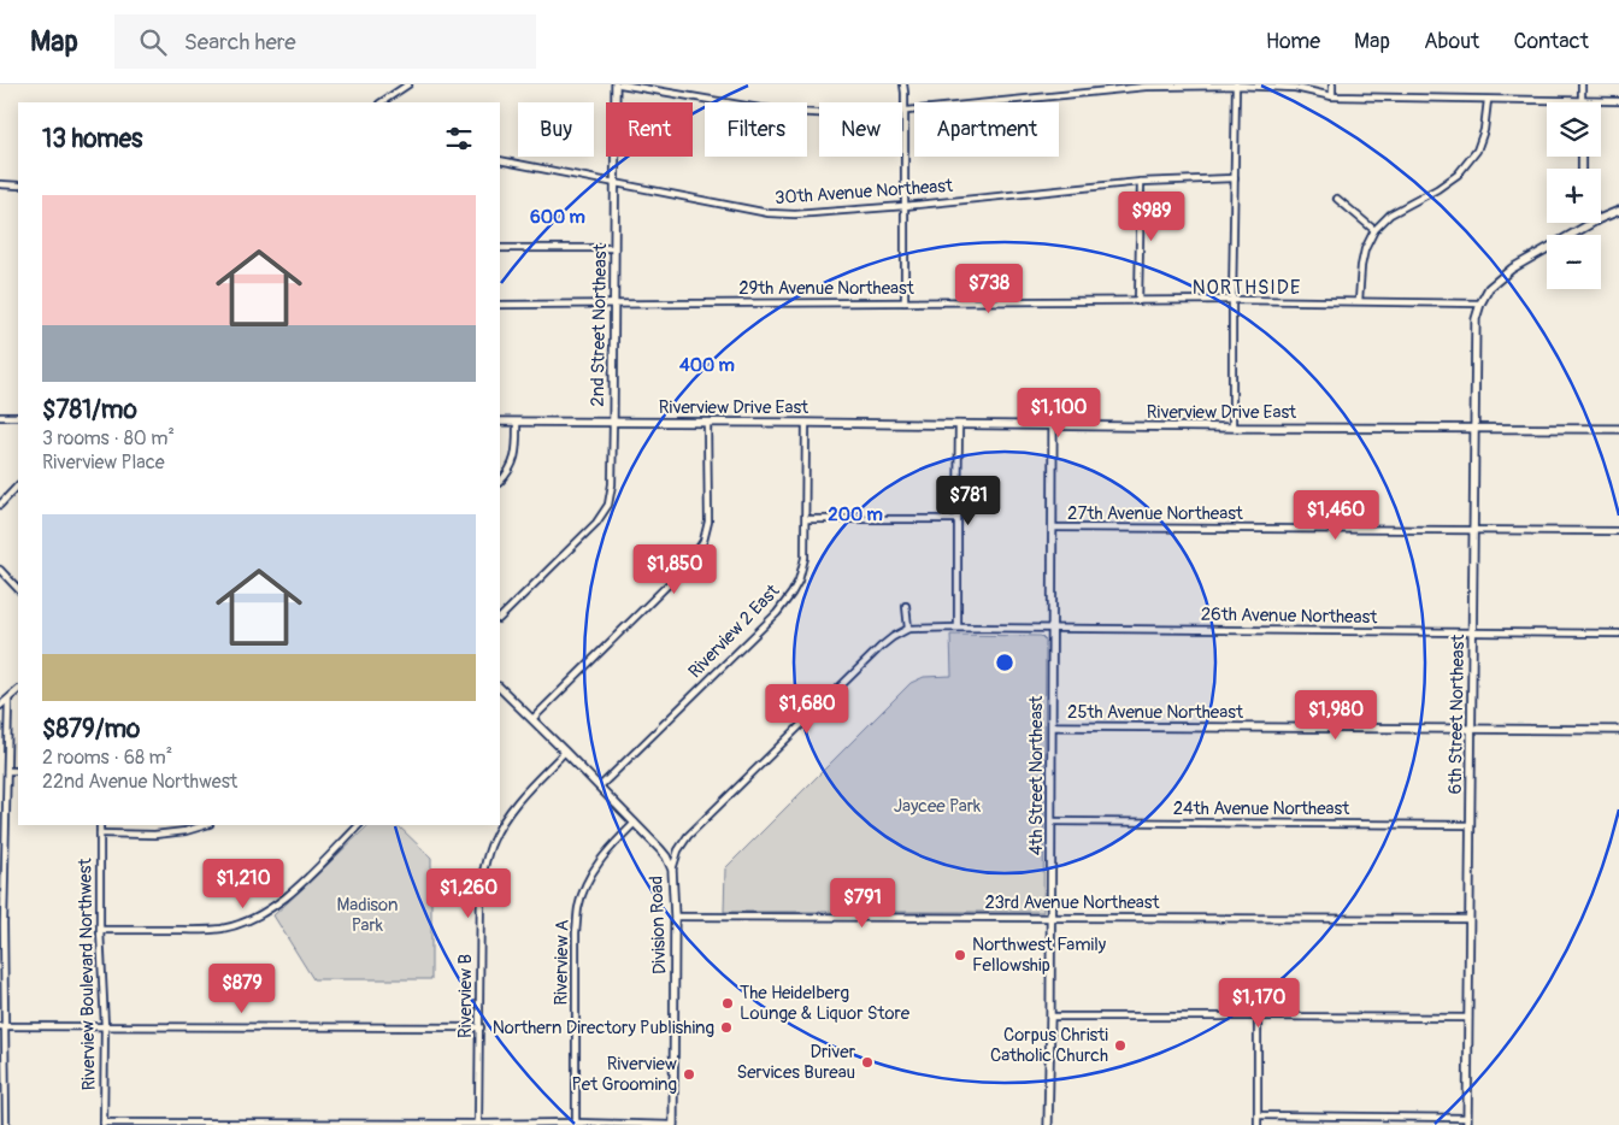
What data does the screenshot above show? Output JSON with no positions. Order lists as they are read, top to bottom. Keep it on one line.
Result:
{"streets":{"street":["30th Avenue Northeast","29th Avenue Northeast","2nd Street Northeast","Riverview Drive East","27th Avenue Northeast","26th Avenue Northeast","Riverview 2 East","25th Avenue Northeast","6th Street Northeast","4th Street Northeast","24th Avenue Northeast","23rd Avenue Northeast","Division Road","Riverview A","Riverview Boulevard Northwest","Riverview B"]},"crossings":[["30th Avenue Northeast","2nd Street Northeast"],["29th Avenue Northeast","2nd Street Northeast"],["29th Avenue Northeast","6th Street Northeast"],["2nd Street Northeast","Riverview Drive East"],["Riverview Drive East","Riverview 2 East"],["Riverview Drive East","6th Street Northeast"],["Riverview Drive East","4th Street Northeast"],["27th Avenue Northeast","6th Street Northeast"],["27th Avenue Northeast","4th Street Northeast"],["26th Avenue Northeast","6th Street Northeast"],["26th Avenue Northeast","4th Street Northeast"],["Riverview 2 East","Division Road"],["25th Avenue Northeast","6th Street Northeast"],["25th Avenue Northeast","4th Street Northeast"],["6th Street Northeast","24th Avenue Northeast"],["6th Street Northeast","23rd Avenue Northeast"],["4th Street Northeast","24th Avenue Northeast"],["4th Street Northeast","23rd Avenue Northeast"],["23rd Avenue Northeast","Division Road"],["Division Road","Riverview A"],["Division Road","Riverview B"]],"districts":["NORTHSIDE"],"parks":["Jaycee Park","Madison Park"],"places":["Northwest Family Fellowship","The Heidelberg Lounge & Liquor Store","Northern Directory Publishing","Corpus Christi Catholic Church","Driver Services Bureau","Riverview Pet Grooming"],"page":{"header":"Map","search":"Search here","nav":["Home","Map","About","Contact"],"map_buttons":["+","−"],"chip":["Buy","Rent","Filters","New","Apartment"],"heading":"13 homes","list":[{"name":"$781/mo","note":"3 rooms · 80 m² · Riverview Place"},{"name":"$879/mo","note":"2 rooms · 68 m² · 22nd Avenue Northwest"}],"price":["$989","$738","$1,100","$781","$1,460","$1,850","$1,680","$1,980","$1,210","$1,260","$791","$879","$1,170"]},"rings":["600 m","400 m","200 m"]}
